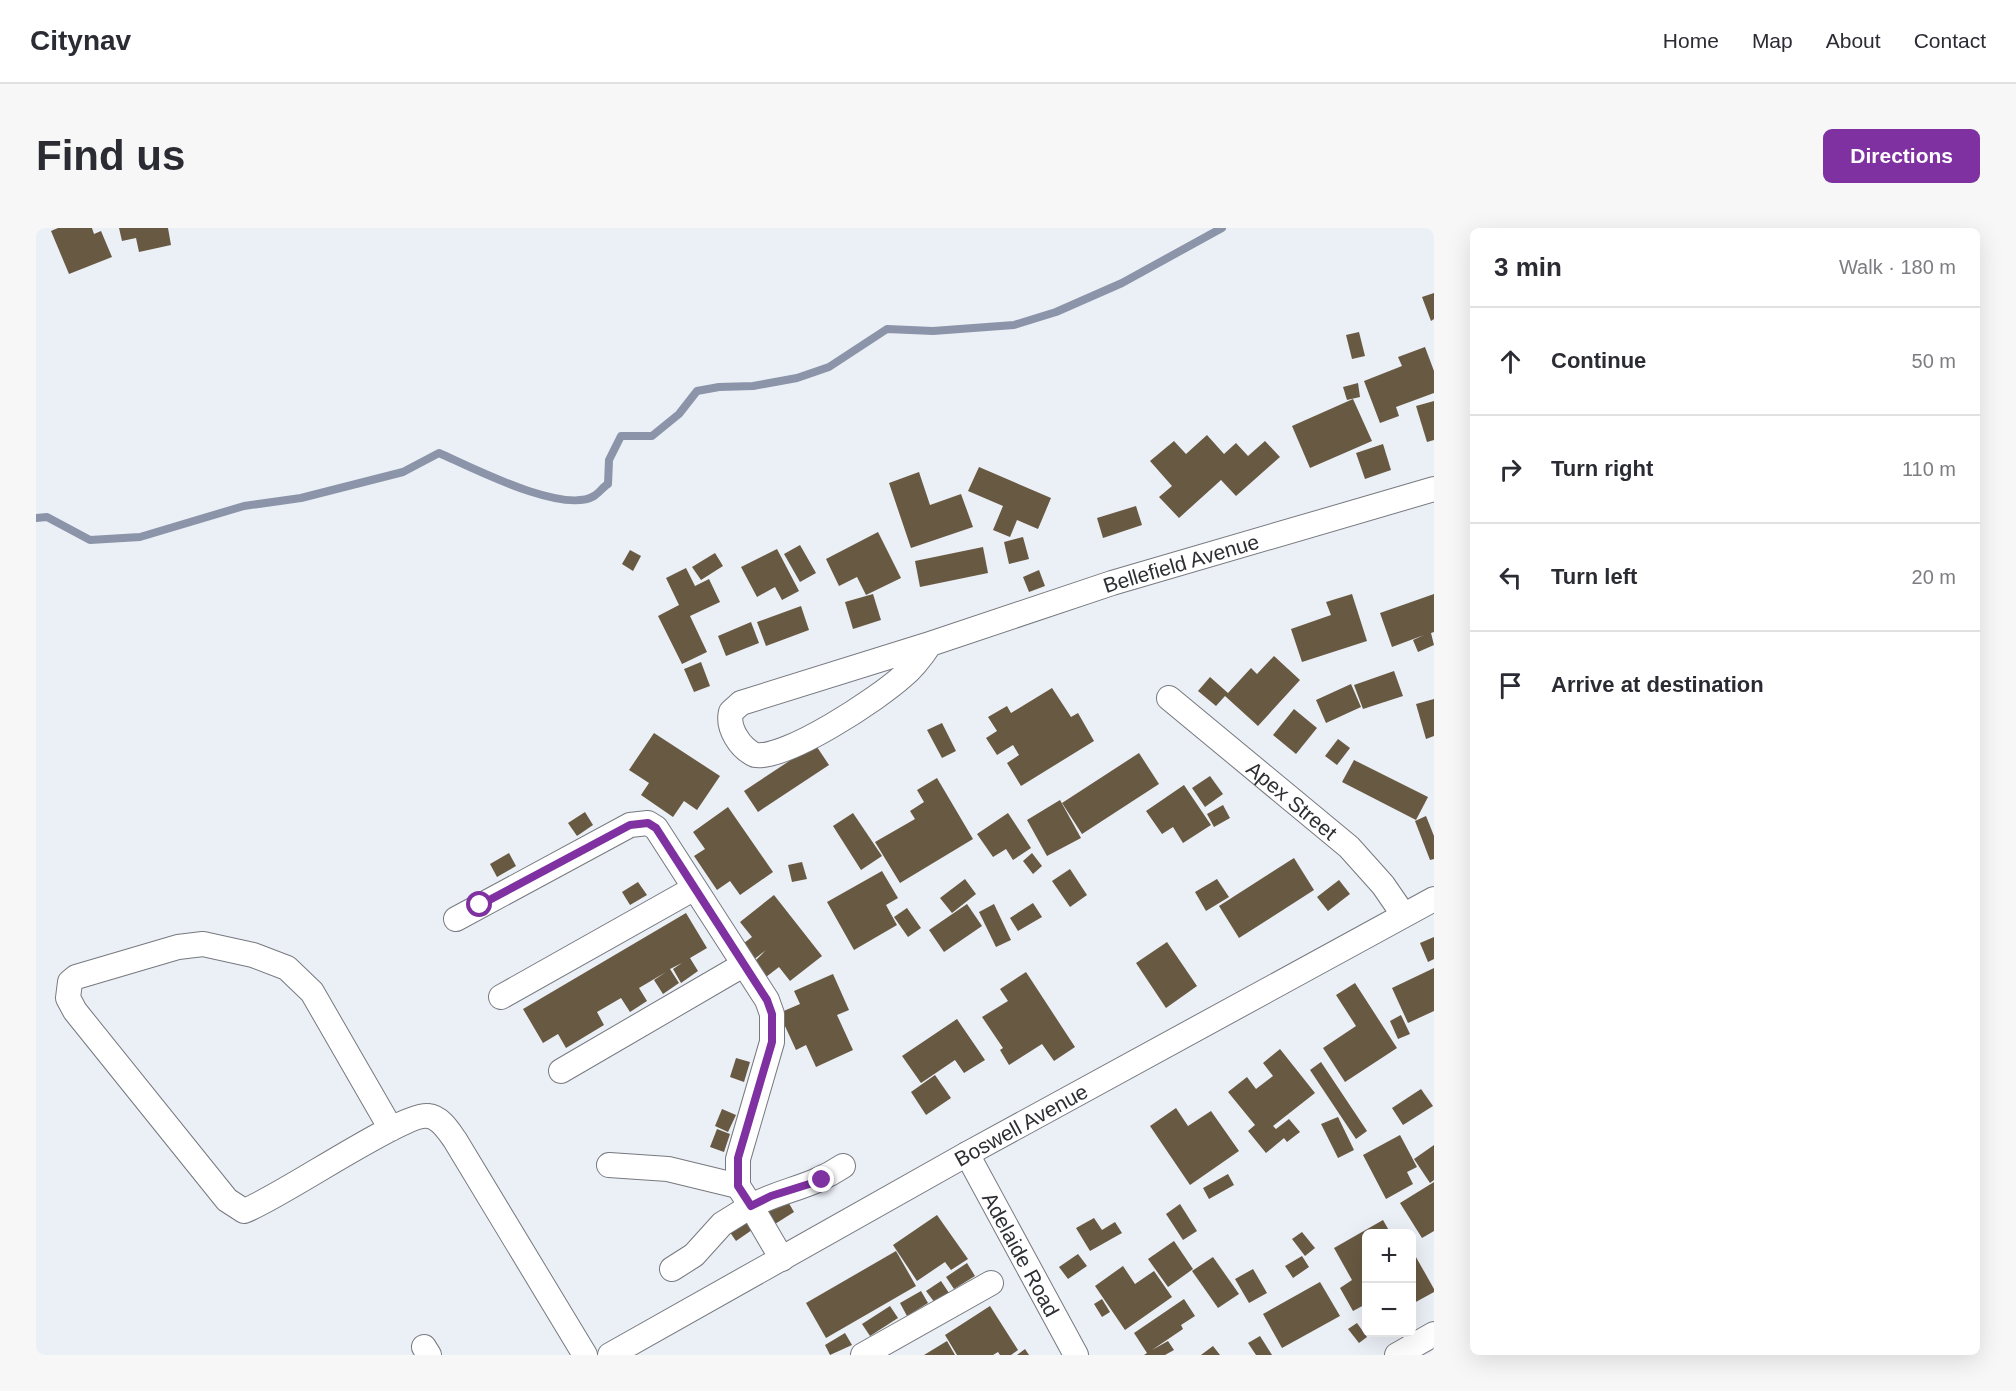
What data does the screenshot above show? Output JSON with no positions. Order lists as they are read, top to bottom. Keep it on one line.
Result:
{"streets":{"street":["Bellefield Avenue","Apex Street","Boswell Avenue","Adelaide Road"]},"crossings":[["Apex Street","Boswell Avenue"],["Boswell Avenue","Adelaide Road"]],"page":{"header":"Citynav","nav":["Home","Map","About","Contact"],"buttons":"Directions","title":"Find us","heading":["3 min","Walk · 180 m"],"list":[["Continue","50 m"],["Turn right","110 m"],["Turn left","20 m"],"Arrive at destination"],"map_buttons":["+","−"]}}
